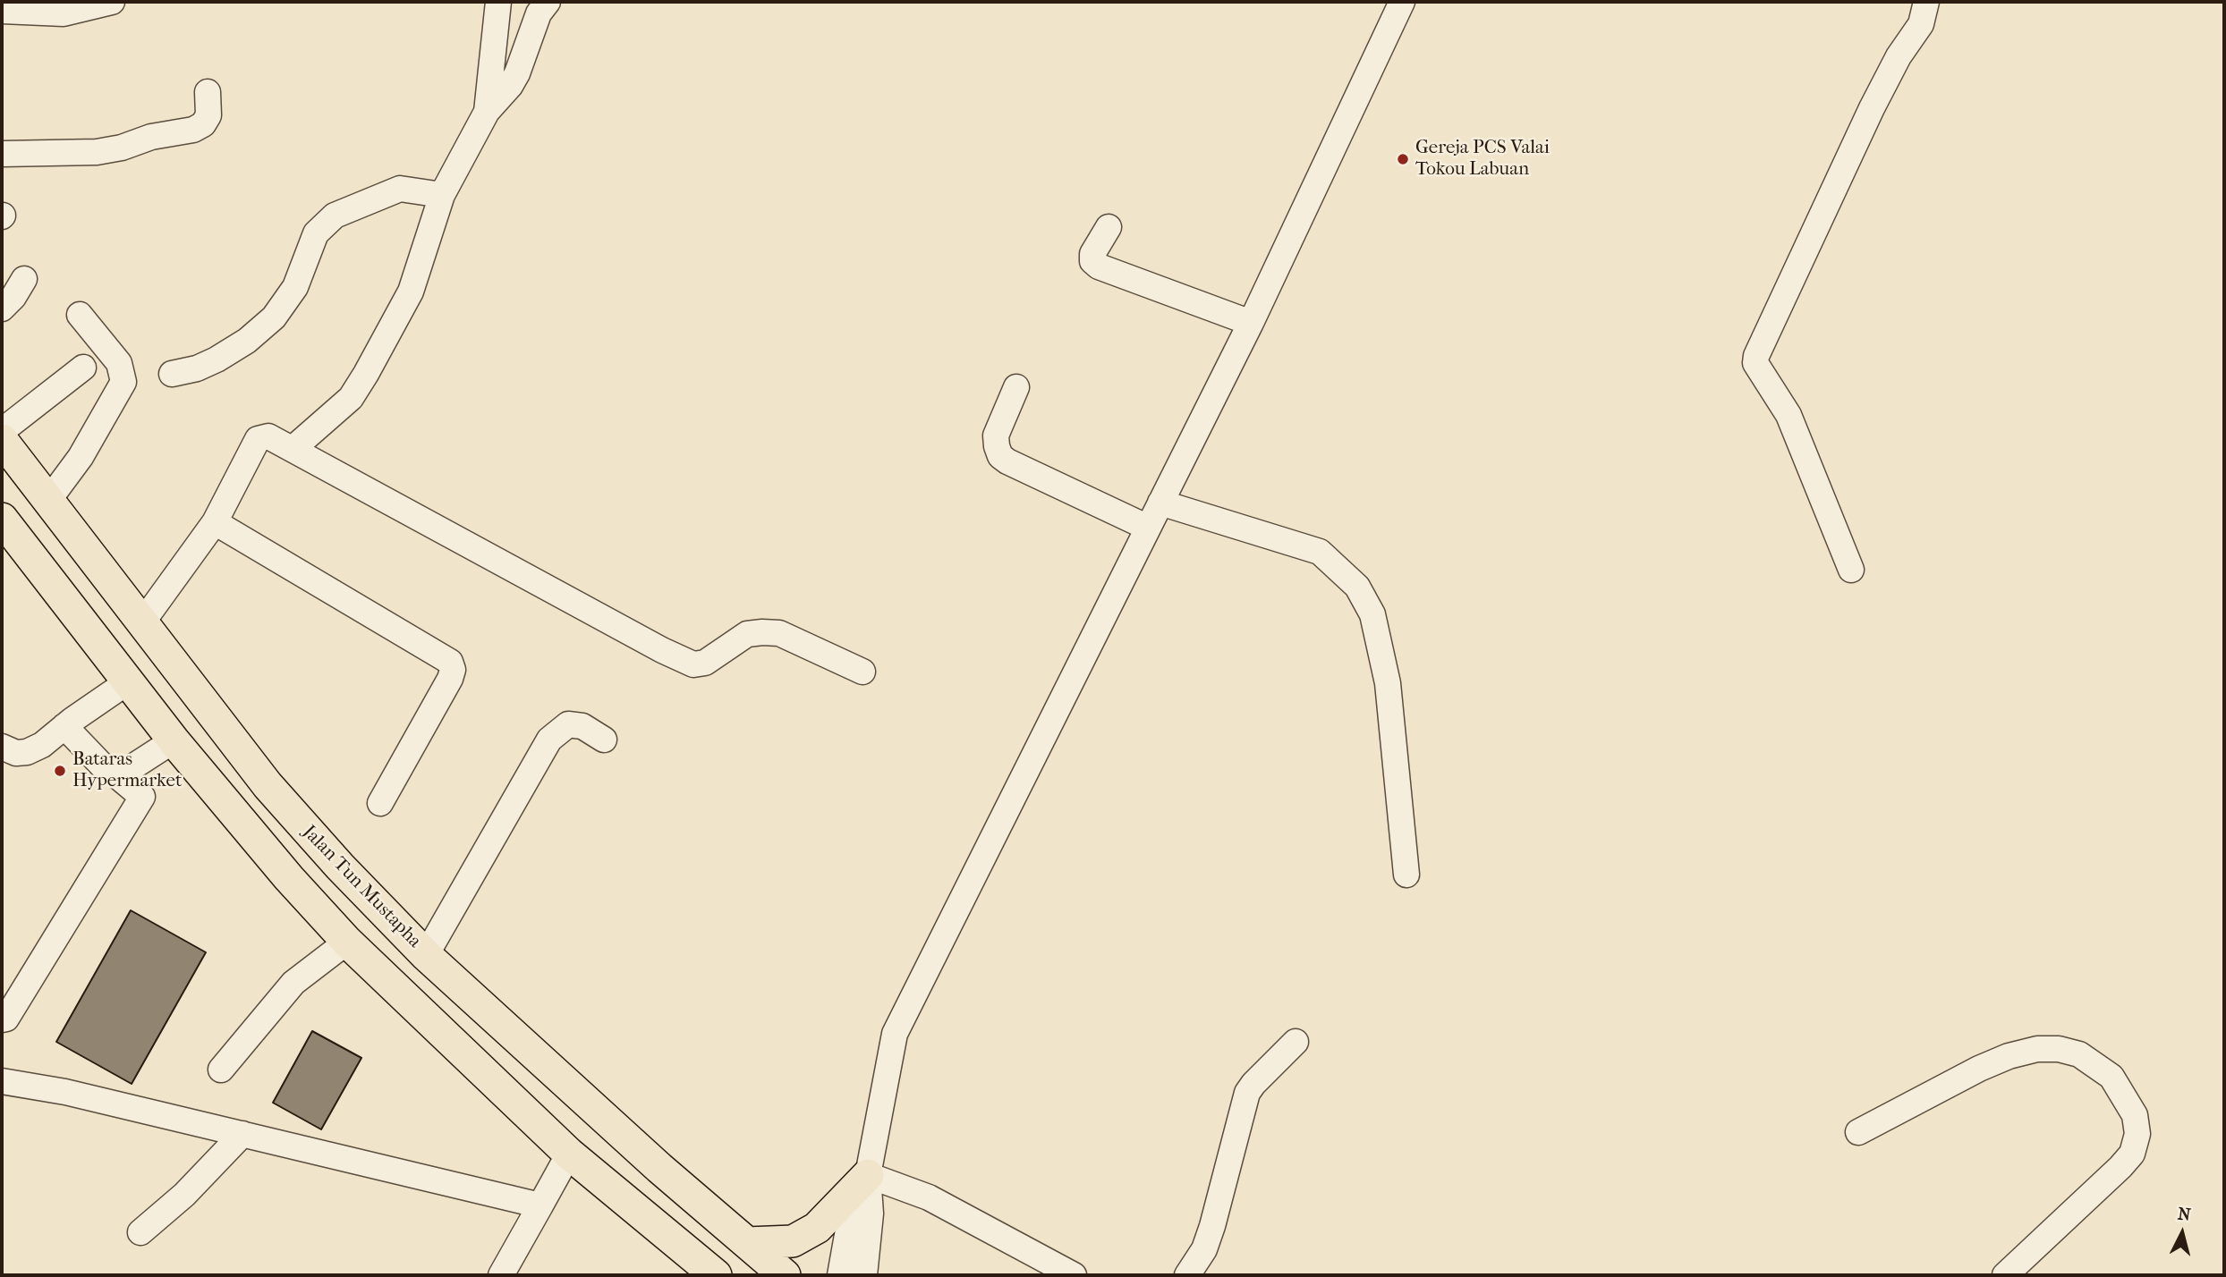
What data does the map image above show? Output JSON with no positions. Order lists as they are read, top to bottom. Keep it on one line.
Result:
{"streets":{"main road":["Jalan Tun Mustapha"]},"places":["Gereja PCS Valai Tokou Labuan","Bataras Hypermarket"],"north":"top"}
